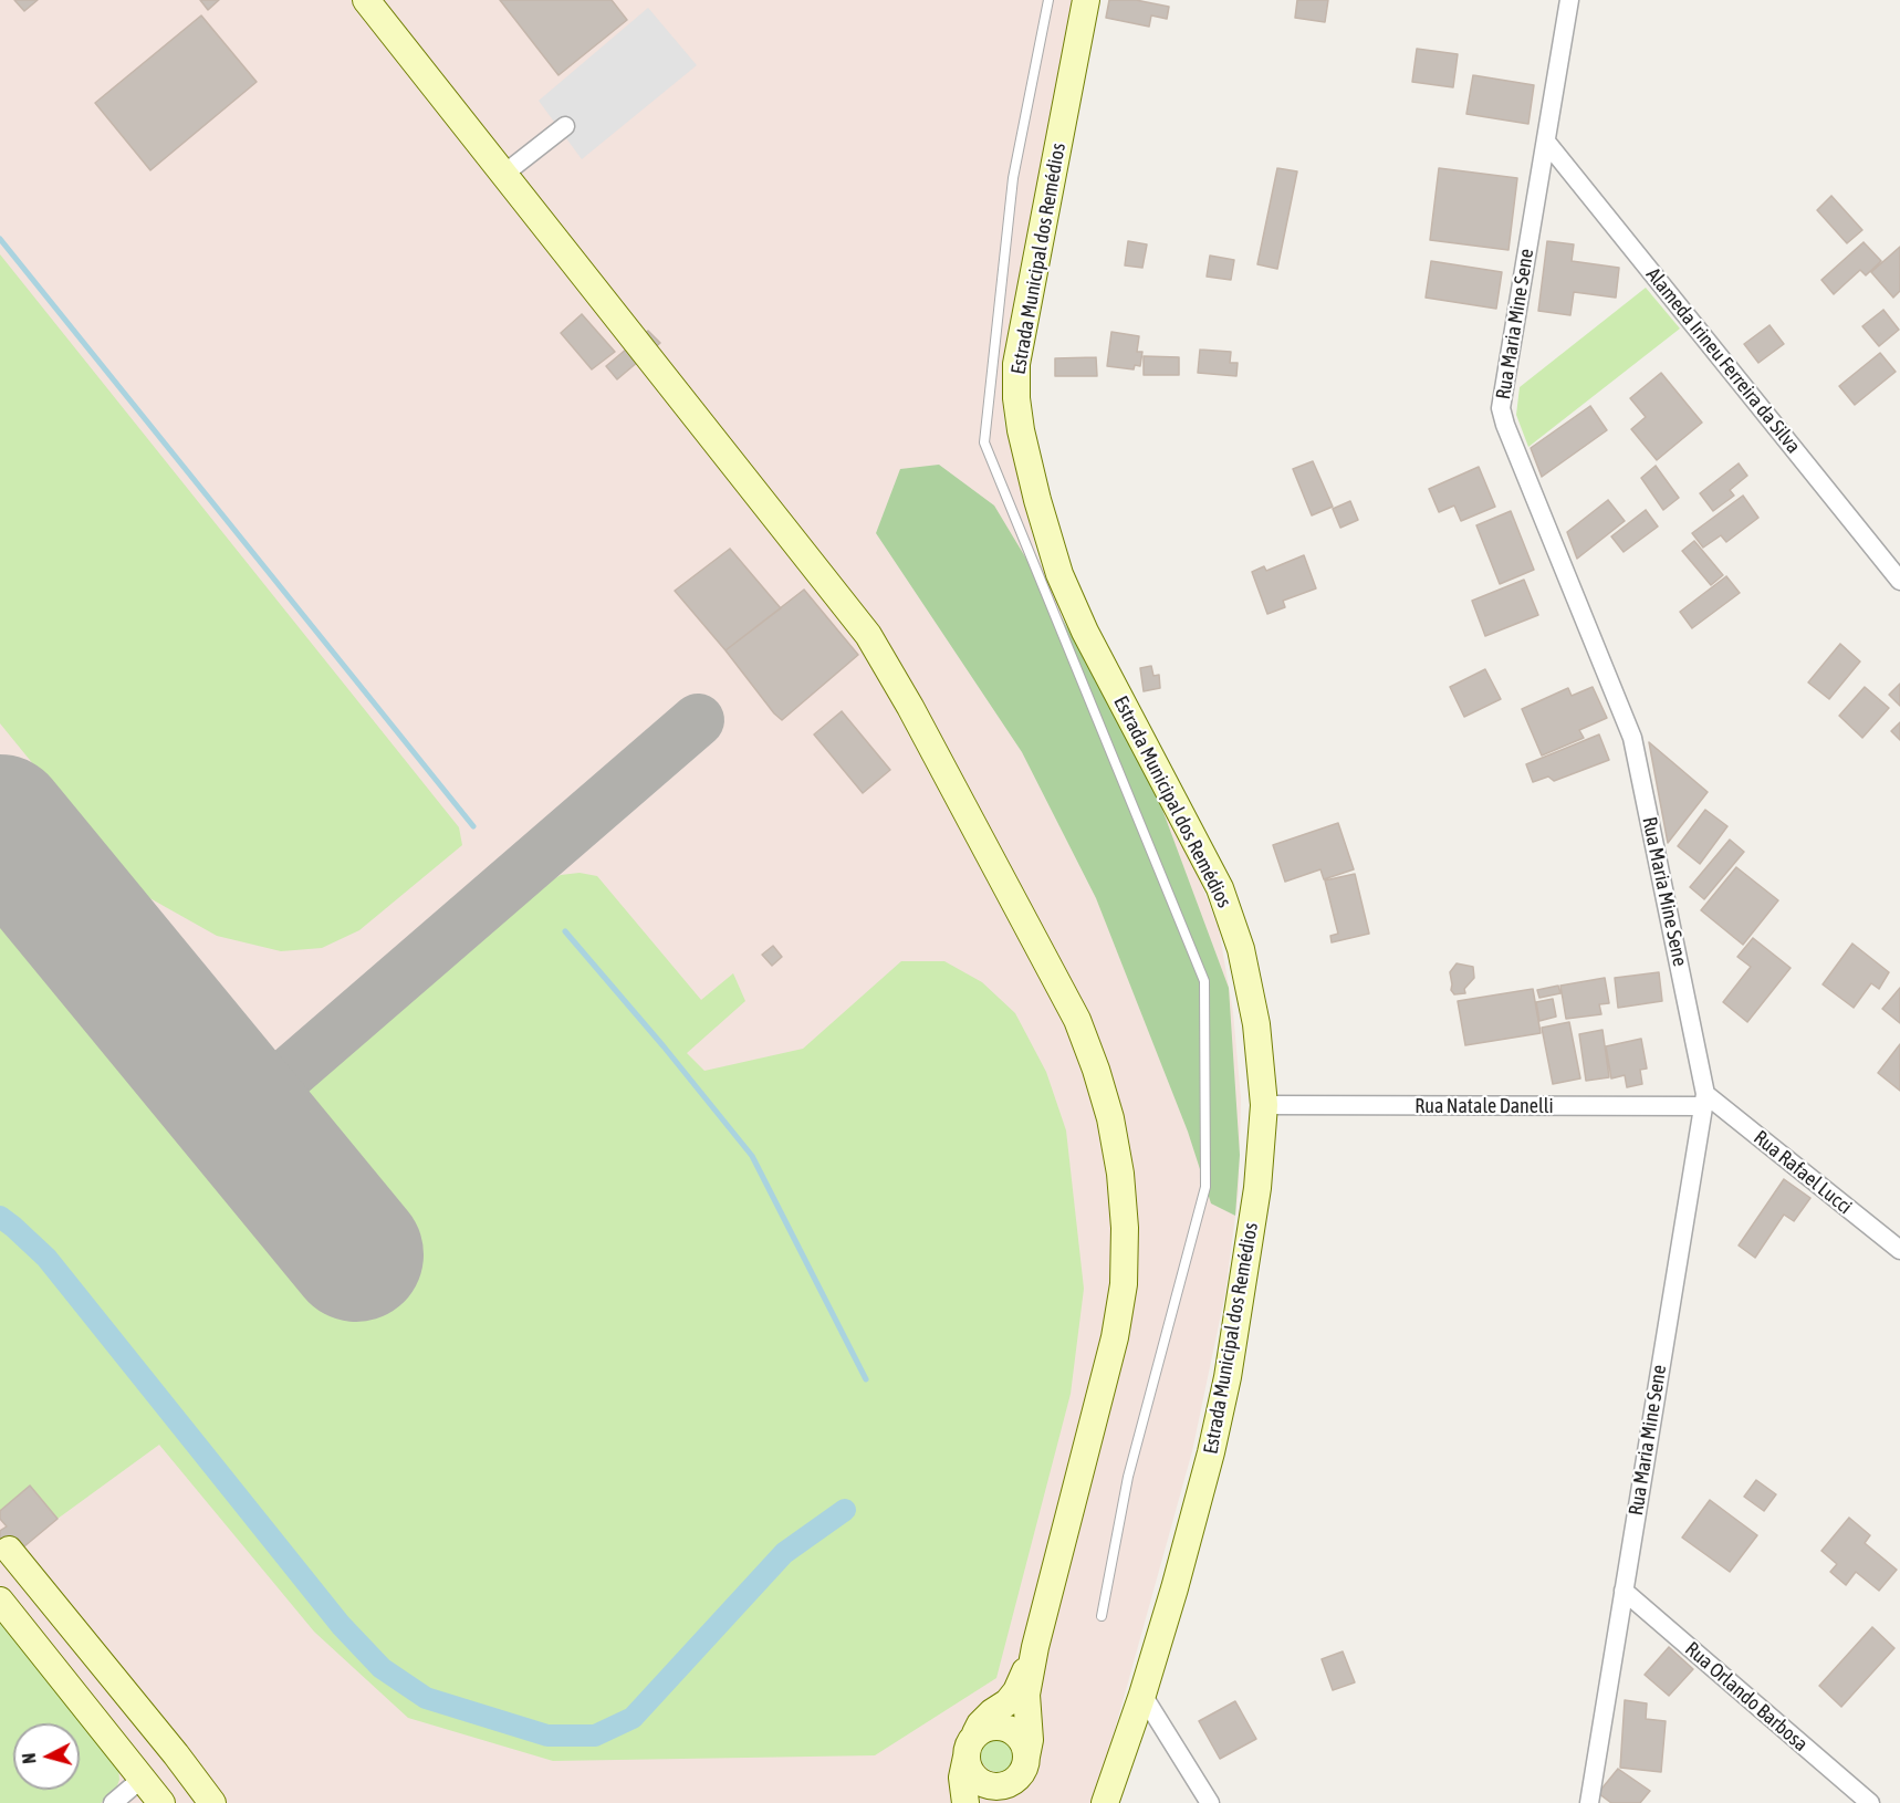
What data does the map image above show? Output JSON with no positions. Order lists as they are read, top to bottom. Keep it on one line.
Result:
{"streets":{"street":["Estrada Municipal dos Remédios","Rua Maria Mine Sene","Alameda Irineu Ferreira da Silva","Rua Natale Danelli","Rua Rafael Lucci","Rua Orlando Barbosa"]},"crossings":[["Estrada Municipal dos Remédios","Rua Natale Danelli"],["Rua Maria Mine Sene","Alameda Irineu Ferreira da Silva"],["Rua Maria Mine Sene","Rua Natale Danelli"],["Rua Maria Mine Sene","Rua Rafael Lucci"],["Rua Maria Mine Sene","Rua Orlando Barbosa"],["Rua Natale Danelli","Rua Rafael Lucci"]],"north":"left"}
